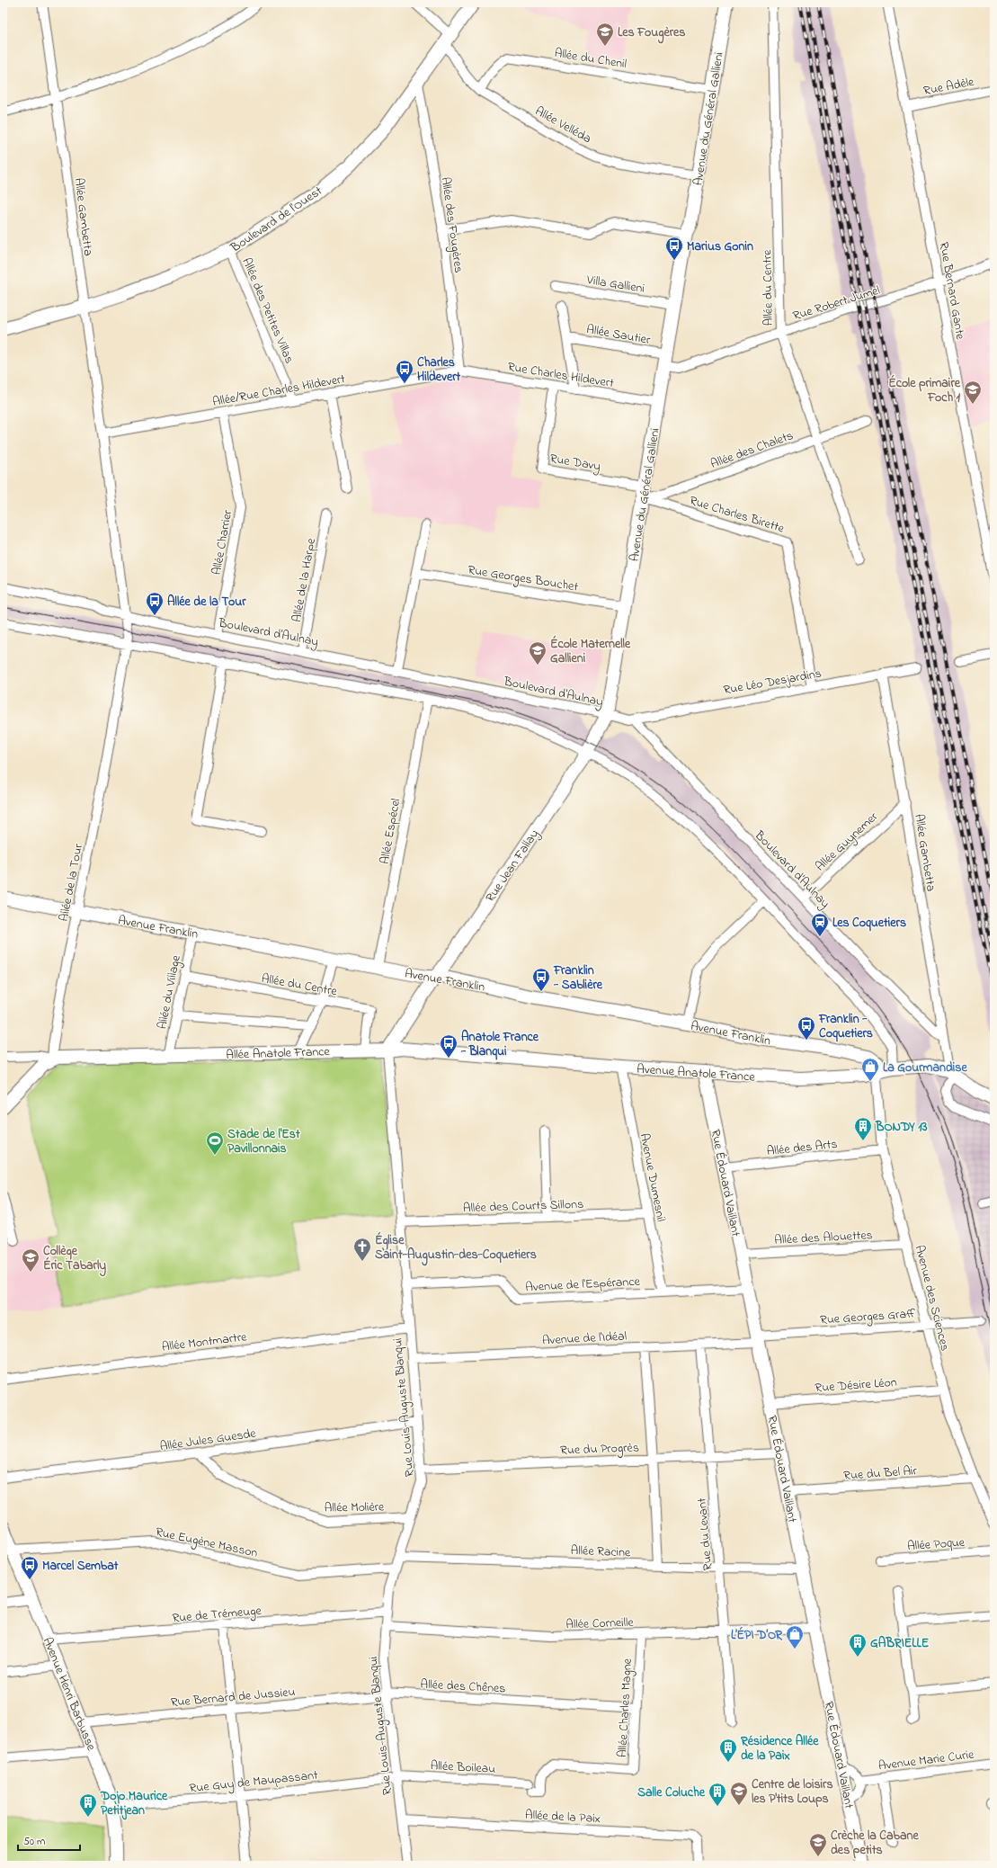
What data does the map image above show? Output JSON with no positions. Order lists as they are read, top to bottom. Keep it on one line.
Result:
{"streets":{"street":["Allée du Chenil","Rue Adèle","Avenue du Général Gallieni","Allée Velléda","Allée Gambetta","Boulevard de l'Ouest","Allée des Fougères","Villa Gallieni","Allée du Centre","Rue Bernard Gante","Rue Robert Jumel","Allée des Petites Villas","Allée Sautier","Rue Charles Hildevert","Allée/Rue Charles Hildevert","Allée des Chalets","Rue Davy","Rue Charles Birette","Allée Charrier","Rue Georges Bouchet","Allée de la Harpe","Boulevard d'Aulnay","Rue Léo Desjardins","Allée Espécel","Allée Guynemer","Rue Jean Fallay","Allée de la Tour","Avenue Franklin","Allée du Village","Allée Anatole France","Avenue Anatole France","Allée des Arts","Avenue Dumesnil","Rue Édouard Vaillant","Allée des Courts Sillons","Allée des Alouettes","Avenue de l'Espérance","Avenue des Sciences","Rue Georges Graff","Avenue de l'Idéal","Allée Montmartre","Rue Désire Léon","Rue Louis-Auguste Blanqui","Allée Jules Guesde","Rue du Progrès","Rue du Bel Air","Allée Molière","Rue du Levant","Rue Eugène Masson","Allée Poque","Allée Racine","Rue de Trémeuge","Allée Corneille","Allée des Chênes","Avenue Henri Barbusse","Rue Bernard de Jussieu","Allée Charles Magne","Avenue Marie Curie","Allée Boileau","Rue Guy de Maupassant","Allée de la Paix"]},"crossings":[["Allée du Chenil","Avenue du Général Gallieni"],["Allée du Chenil","Allée Velléda"],["Rue Adèle","Rue Bernard Gante"],["Avenue du Général Gallieni","Allée Velléda"],["Avenue du Général Gallieni","Villa Gallieni"],["Avenue du Général Gallieni","Rue Robert Jumel"],["Avenue du Général Gallieni","Allée Sautier"],["Avenue du Général Gallieni","Rue Charles Hildevert"],["Avenue du Général Gallieni","Allée des Chalets"],["Avenue du Général Gallieni","Rue Davy"],["Avenue du Général Gallieni","Rue Charles Birette"],["Avenue du Général Gallieni","Rue Georges Bouchet"],["Avenue du Général Gallieni","Boulevard d'Aulnay"],["Avenue du Général Gallieni","Rue Jean Fallay"],["Allée Velléda","Boulevard de l'Ouest"],["Allée Gambetta","Boulevard de l'Ouest"],["Allée Gambetta","Allée/Rue Charles Hildevert"],["Allée Gambetta","Boulevard d'Aulnay"],["Allée Gambetta","Rue Léo Desjardins"],["Allée Gambetta","Allée Guynemer"],["Allée Gambetta","Allée de la Tour"],["Boulevard de l'Ouest","Allée des Fougères"],["Boulevard de l'Ouest","Allée des Petites Villas"],["Allée des Fougères","Rue Charles Hildevert"],["Allée des Fougères","Allée/Rue Charles Hildevert"],["Allée du Centre","Rue Robert Jumel"],["Allée du Centre","Allée des Chalets"],["Allée du Centre","Allée du Village"],["Allée du Centre","Allée Anatole France"],["Rue Bernard Gante","Rue Robert Jumel"],["Rue Robert Jumel","Allée Sautier"],["Allée des Petites Villas","Allée/Rue Charles Hildevert"],["Rue Charles Hildevert","Allée/Rue Charles Hildevert"],["Rue Charles Hildevert","Rue Davy"],["Allée/Rue Charles Hildevert","Allée Charrier"],["Allée/Rue Charles Hildevert","Allée de la Tour"],["Allée des Chalets","Rue Davy"],["Allée des Chalets","Rue Charles Birette"],["Rue Davy","Rue Charles Birette"],["Rue Charles Birette","Rue Léo Desjardins"],["Allée Charrier","Boulevard d'Aulnay"],["Allée de la Harpe","Boulevard d'Aulnay"],["Boulevard d'Aulnay","Rue Léo Desjardins"],["Boulevard d'Aulnay","Allée Guynemer"],["Boulevard d'Aulnay","Allée de la Tour"],["Allée Espécel","Avenue Franklin"],["Rue Jean Fallay","Avenue Franklin"],["Rue Jean Fallay","Allée Anatole France"],["Rue Jean Fallay","Avenue Anatole France"],["Rue Jean Fallay","Rue Louis-Auguste Blanqui"],["Allée de la Tour","Avenue Franklin"],["Allée de la Tour","Allée Anatole France"],["Avenue Franklin","Allée du Village"],["Avenue Franklin","Avenue Anatole France"],["Avenue Franklin","Avenue des Sciences"],["Allée du Village","Allée Anatole France"],["Allée Anatole France","Avenue Anatole France"],["Allée Anatole France","Rue Louis-Auguste Blanqui"],["Avenue Anatole France","Avenue Dumesnil"],["Avenue Anatole France","Rue Édouard Vaillant"],["Avenue Anatole France","Avenue des Sciences"],["Avenue Anatole France","Rue Louis-Auguste Blanqui"],["Allée des Arts","Rue Édouard Vaillant"],["Allée des Arts","Avenue des Sciences"],["Avenue Dumesnil","Allée des Courts Sillons"],["Avenue Dumesnil","Avenue de l'Espérance"],["Rue Édouard Vaillant","Allée des Alouettes"],["Rue Édouard Vaillant","Avenue de l'Espérance"],["Rue Édouard Vaillant","Rue Georges Graff"],["Rue Édouard Vaillant","Avenue de l'Idéal"],["Rue Édouard Vaillant","Rue Désire Léon"],["Rue Édouard Vaillant","Rue du Progrès"],["Rue Édouard Vaillant","Rue du Bel Air"],["Rue Édouard Vaillant","Allée Racine"],["Rue Édouard Vaillant","Allée Corneille"],["Allée des Courts Sillons","Rue Louis-Auguste Blanqui"],["Allée des Alouettes","Avenue des Sciences"],["Avenue de l'Espérance","Rue Louis-Auguste Blanqui"],["Avenue des Sciences","Rue Georges Graff"],["Avenue des Sciences","Rue Désire Léon"],["Avenue des Sciences","Rue du Bel Air"],["Rue Georges Graff","Avenue de l'Idéal"],["Avenue de l'Idéal","Rue Louis-Auguste Blanqui"],["Avenue de l'Idéal","Rue du Levant"],["Allée Montmartre","Rue Louis-Auguste Blanqui"],["Rue Louis-Auguste Blanqui","Allée Jules Guesde"],["Rue Louis-Auguste Blanqui","Rue du Progrès"],["Rue Louis-Auguste Blanqui","Allée Molière"],["Rue Louis-Auguste Blanqui","Rue Eugène Masson"],["Rue Louis-Auguste Blanqui","Allée Racine"],["Rue Louis-Auguste Blanqui","Rue de Trémeuge"],["Rue Louis-Auguste Blanqui","Allée Corneille"],["Rue Louis-Auguste Blanqui","Allée des Chênes"],["Rue Louis-Auguste Blanqui","Rue Bernard de Jussieu"],["Rue Louis-Auguste Blanqui","Allée Boileau"],["Rue Louis-Auguste Blanqui","Rue Guy de Maupassant"],["Rue Louis-Auguste Blanqui","Allée de la Paix"],["Allée Jules Guesde","Allée Molière"],["Rue du Progrès","Rue du Levant"],["Rue du Levant","Allée Racine"],["Rue du Levant","Allée Corneille"],["Rue Eugène Masson","Avenue Henri Barbusse"],["Rue de Trémeuge","Avenue Henri Barbusse"],["Allée Corneille","Allée Charles Magne"],["Allée des Chênes","Rue Bernard de Jussieu"],["Allée des Chênes","Allée Charles Magne"],["Avenue Henri Barbusse","Rue Bernard de Jussieu"],["Avenue Henri Barbusse","Rue Guy de Maupassant"],["Allée Boileau","Rue Guy de Maupassant"]],"places":{"school or university":["Les Fougères","École primaire Foch 1","École Maternelle Gallieni","Collège Éric Tabarly","Centre de loisirs les P'tits Loups","Crèche la Cabane des petits"],"bus stop":["Marius Gonin","Charles Hildevert","Allée de la Tour","Franklin - Sablière","Franklin - Coquetiers","Anatole France - Blanqui","Marcel Sembat"],"station":["Les Coquetiers"],"shop":["La Gourmandise","L’ÉPI D’OR"],"building":["BONDY 13","GABRIELLE","Résidence Allée de la Paix","Salle Coluche","Dojo Maurice Petitjean"],"sports":["Stade de l'Est Pavillonnais"],"church":["Église Saint-Augustin-des-Coquetiers"]},"scale_bar":"50 m"}
